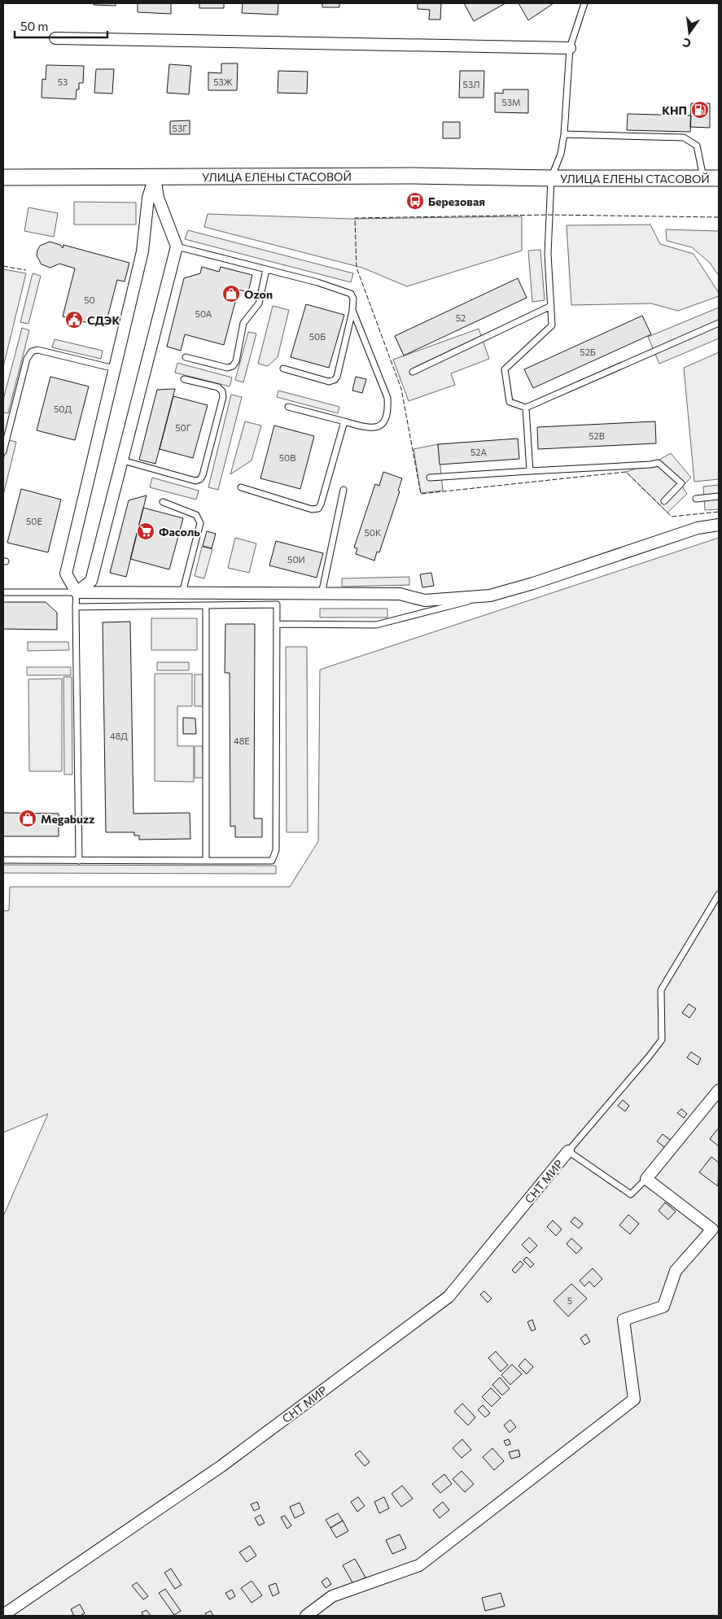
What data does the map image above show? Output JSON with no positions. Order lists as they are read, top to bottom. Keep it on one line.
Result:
{"streets":{"main road":["УЛИЦА ЕЛЕНЫ СТАСОВОЙ"],"street":["СНТ МИР"]},"places":{"fuel station":["КНП"],"bus stop":["Березовая"],"shop":["Ozon","Megabuzz"],"public building":["СДЭК"],"supermarket":["Фасоль"]},"house_numbers":["53","53Ж","53Л","53М","53Г","50","50А","52","50Б","52Б","50Д","50Г","52В","52А","50В","50Е","50К","50И","48Д","48Е","5"],"scale_bar":"50 m","north":"bottom"}
